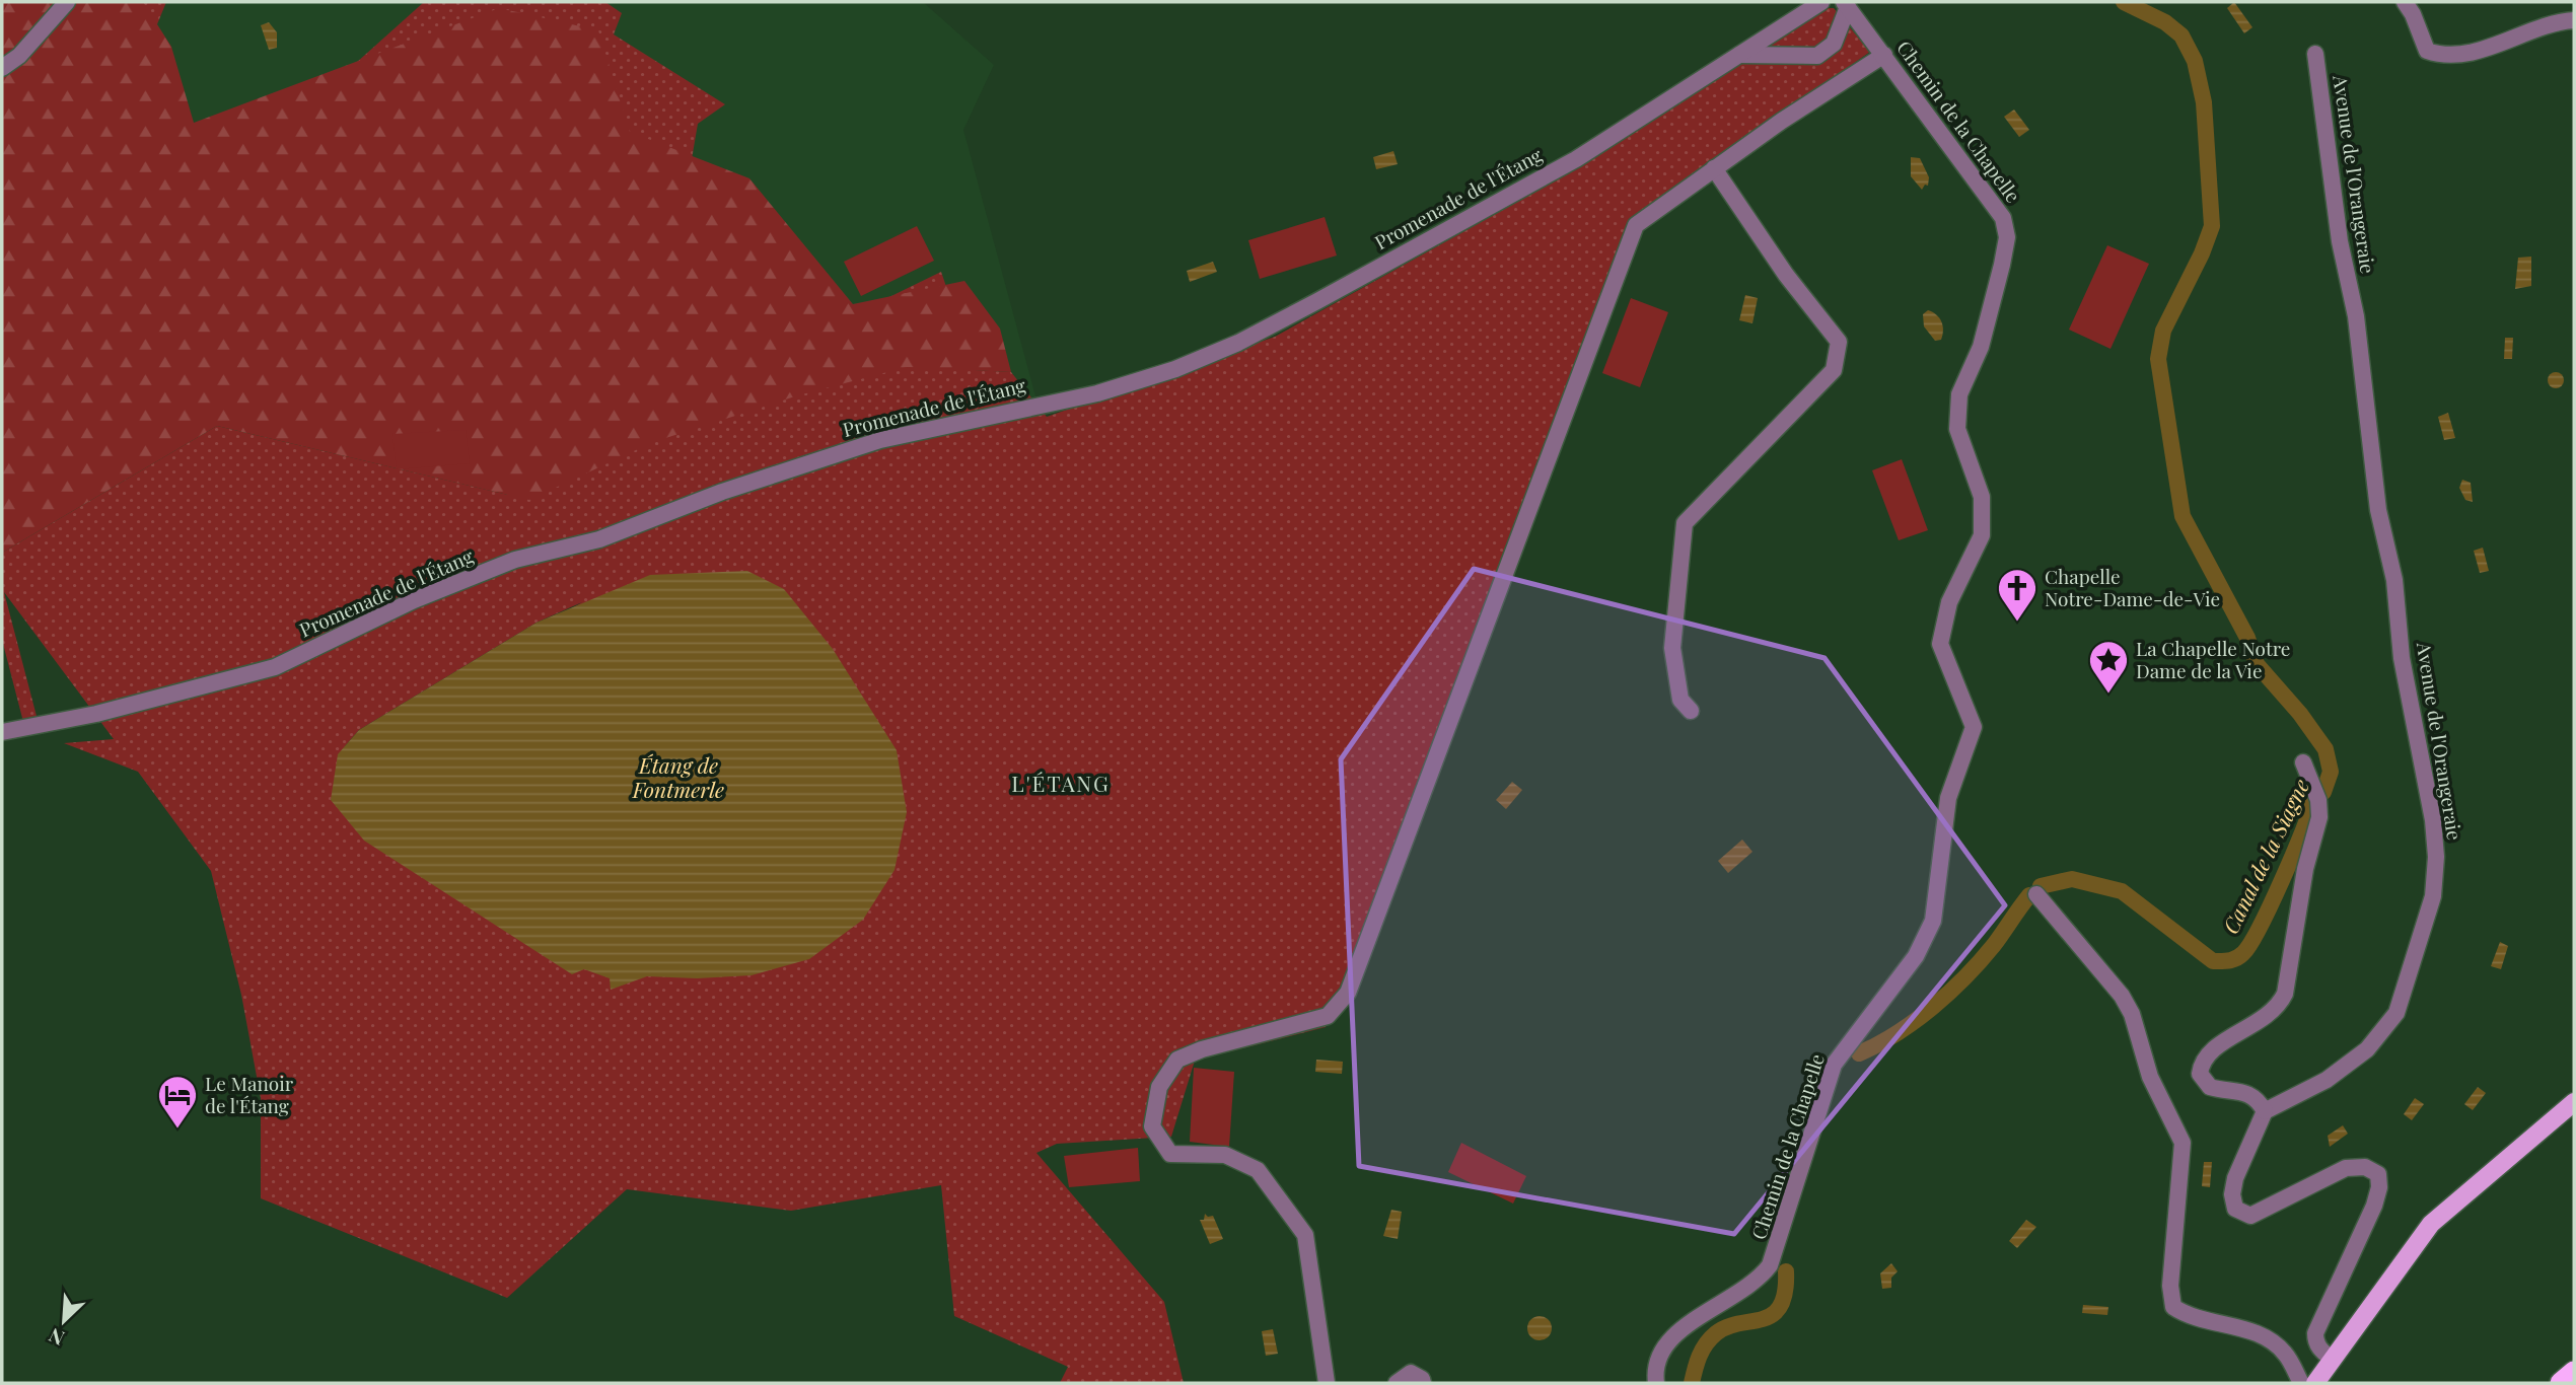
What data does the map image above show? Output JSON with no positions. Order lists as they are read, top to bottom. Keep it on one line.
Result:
{"streets":{"street":["Chemin de la Chapelle","Avenue de l'Orangeraie","Promenade de l'Étang"]},"districts":["L'ÉTANG"],"water":["Étang de Fontmerle","Canal de la Siagne"],"places":{"church":["Chapelle Notre-Dame-de-Vie"],"place":["La Chapelle Notre Dame de la Vie"],"hotel":["Le Manoir de l'Étang"]},"north":"bottom left"}
